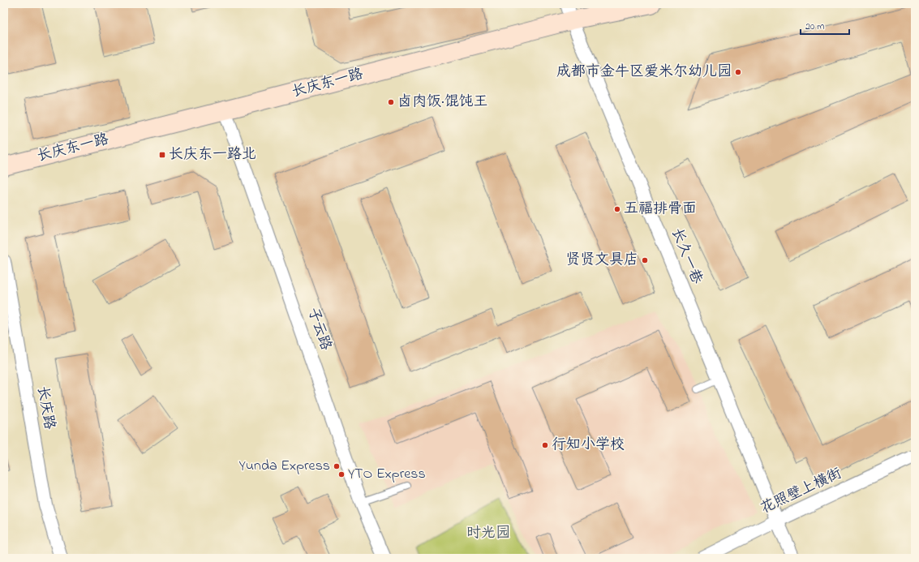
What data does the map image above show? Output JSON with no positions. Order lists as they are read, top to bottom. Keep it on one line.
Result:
{"streets":{"main road":["长庆东一路"],"street":["长久一巷","子云路","长庆路","花照壁上横街"]},"crossings":[["长庆东一路","长久一巷"],["长庆东一路","子云路"],["长久一巷","花照壁上横街"]],"parks":["时光园"],"places":{"other":["成都市金牛区爱米尔幼儿园","卤肉饭·馄饨王","五福排骨面","贤贤文具店","行知小学校","Yunda Express","YTO Express"],"transit":["长庆东一路北"]},"scale_bar":"20 m"}
